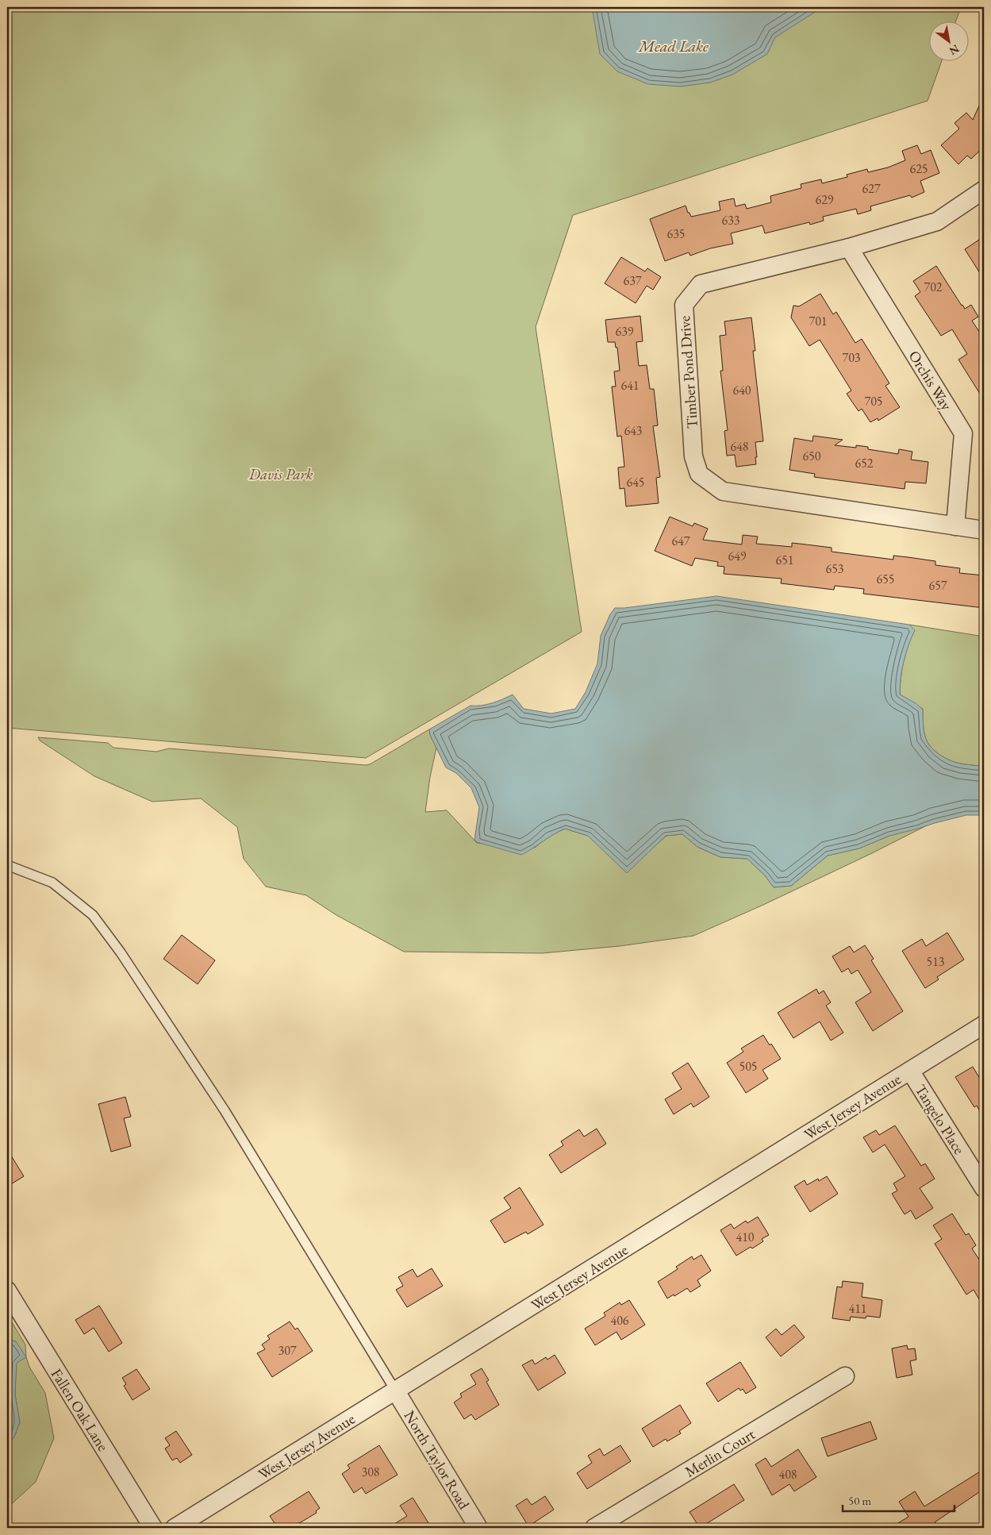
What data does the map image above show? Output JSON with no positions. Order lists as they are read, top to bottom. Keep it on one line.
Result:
{"streets":{"street":["Timber Pond Drive","Orchis Way","West Jersey Avenue","Tangelo Place","Fallen Oak Lane","Merlin Court","North Taylor Road"]},"crossings":[["Timber Pond Drive","Orchis Way"],["West Jersey Avenue","Tangelo Place"],["West Jersey Avenue","North Taylor Road"]],"water":["Mead Lake"],"parks":["Davis Park"],"house_numbers":["625","627","629","633","635","637","702","701","639","703","641","640","705","643","648","650","652","645","647","649","651","653","655","657","513","505","410","411","406","307","308","408"],"scale_bar":"50 m","north":"bottom right"}
